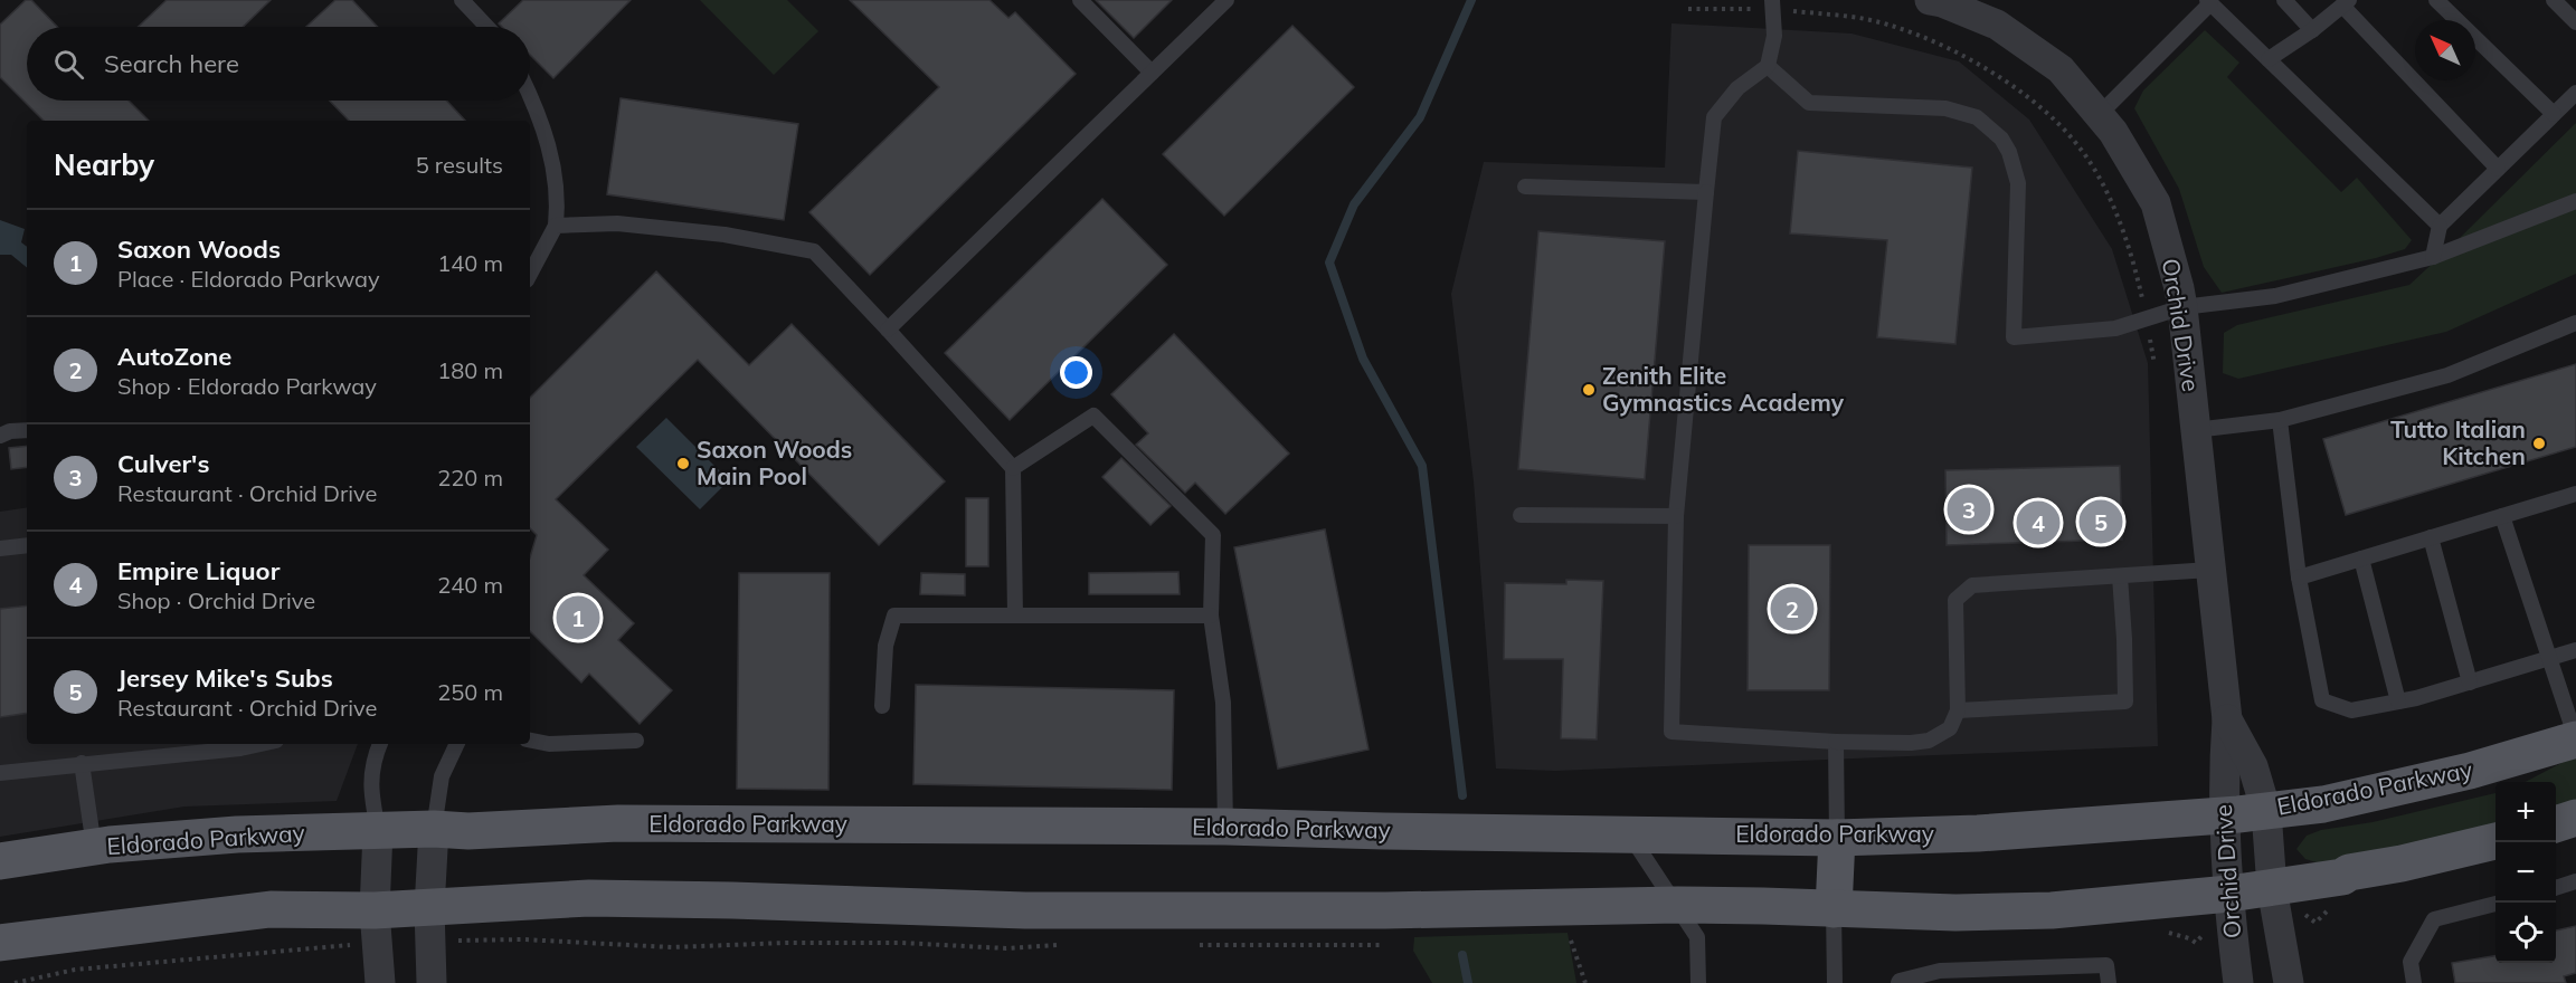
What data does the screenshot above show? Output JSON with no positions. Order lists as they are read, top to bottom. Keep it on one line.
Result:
{"streets":{"main road":["Eldorado Parkway"],"street":["Orchid Drive"]},"crossings":[["Orchid Drive","Eldorado Parkway"]],"places":["Zenith Elite Gymnastics Academy","Tutto Italian Kitchen","Saxon Woods Main Pool"],"north":"top left","page":{"search":"Search here","heading":["Nearby","5 results"],"list":[{"mark":"1","name":"Saxon Woods","note":"Place · Eldorado Parkway","value":"140 m"},{"mark":"2","name":"AutoZone","note":"Shop · Eldorado Parkway","value":"180 m"},{"mark":"3","name":"Culver's","note":"Restaurant · Orchid Drive","value":"220 m"},{"mark":"4","name":"Empire Liquor","note":"Shop · Orchid Drive","value":"240 m"},{"mark":"5","name":"Jersey Mike's Subs","note":"Restaurant · Orchid Drive","value":"250 m"}],"pins":["3","5","4","2","1"],"map_buttons":["+","−"]}}
